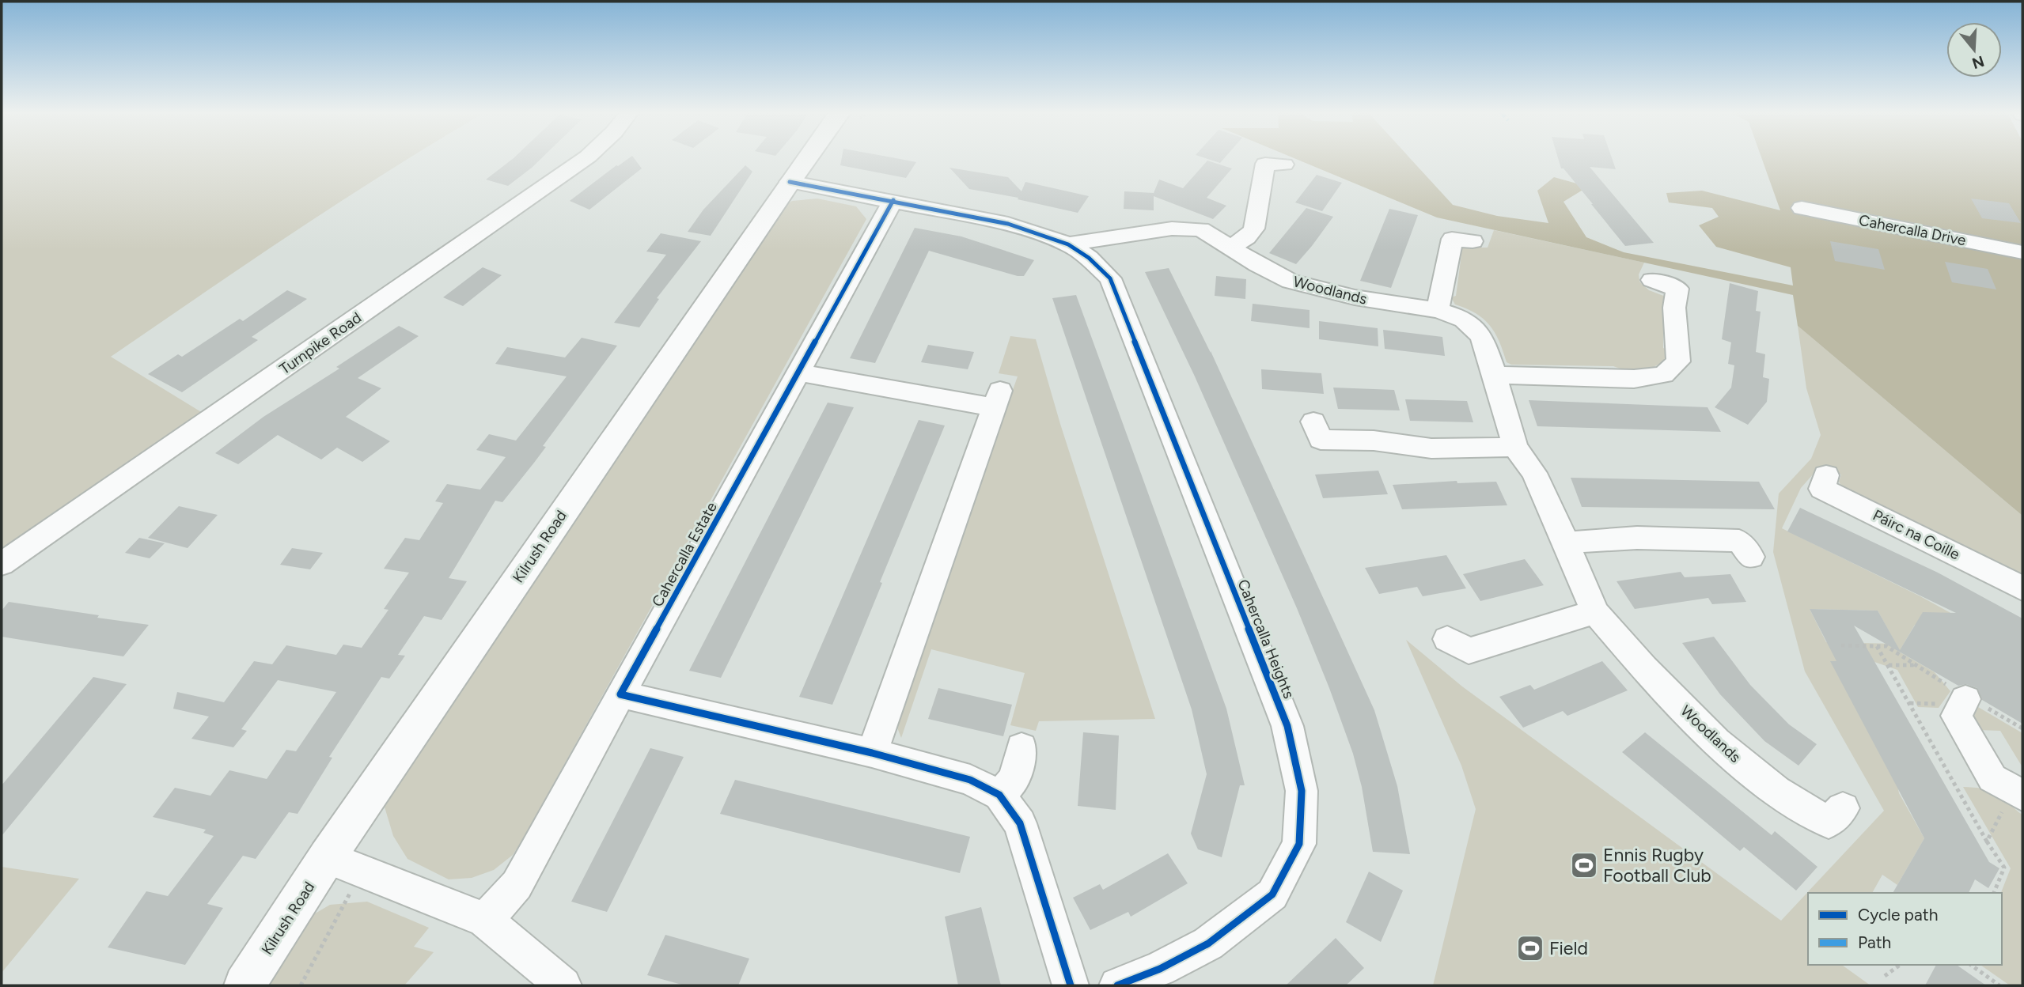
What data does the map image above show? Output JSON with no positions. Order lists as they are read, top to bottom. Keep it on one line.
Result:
{"streets":{"main road":["Kilrush Road"],"street":["Cahercalla Drive","Woodlands","Turnpike Road","Páirc na Coille","Cahercalla Estate","Cahercalla Heights"]},"crossings":[["Woodlands","Cahercalla Heights"]],"places":{"sports":["Ennis Rugby Football Club","Field"]},"legend":["Cycle path","Path"],"north":"bottom"}
